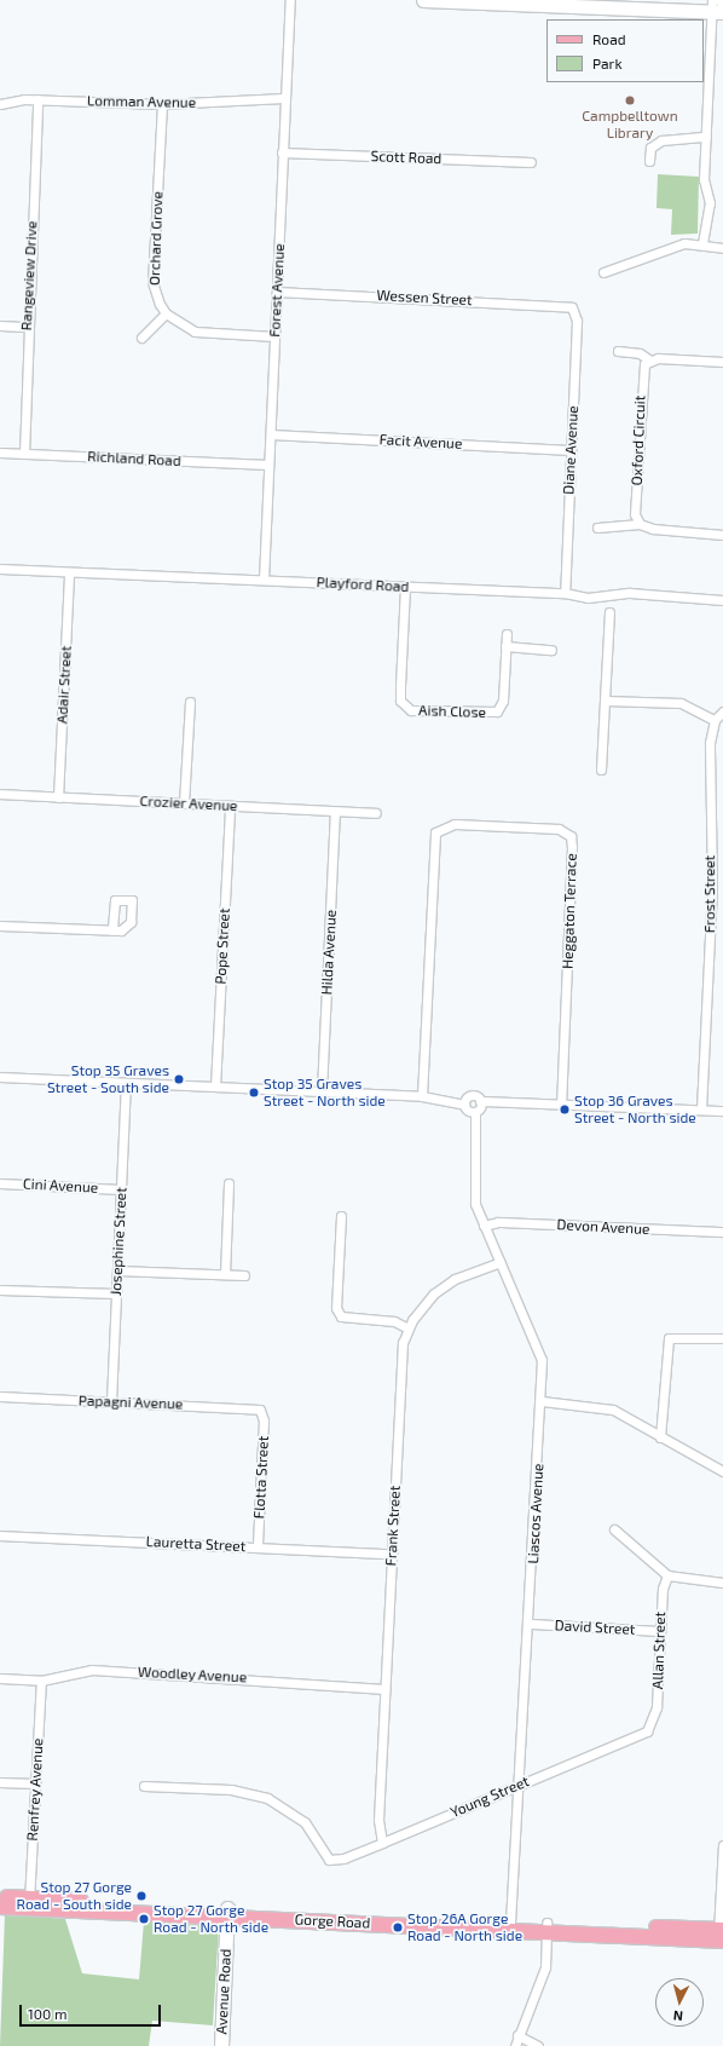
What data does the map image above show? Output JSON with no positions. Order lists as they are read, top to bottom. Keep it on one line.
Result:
{"streets":{"main road":["Gorge Road","Avenue Road"],"street":["Lomman Avenue","Scott Road","Orchard Grove","Rangeview Drive","Forest Avenue","Wessen Street","Oxford Circuit","Facit Avenue","Diane Avenue","Richland Road","Playford Road","Adair Street","Aish Close","Crozier Avenue","Frost Street","Heggaton Terrace","Pope Street","Hilda Avenue","Cini Avenue","Devon Avenue","Josephine Street","Papagni Avenue","Flotta Street","Liascos Avenue","Frank Street","Lauretta Street","David Street","Allan Street","Woodley Avenue","Renfrey Avenue","Young Street"]},"crossings":[["Lomman Avenue","Orchard Grove"],["Lomman Avenue","Rangeview Drive"],["Lomman Avenue","Forest Avenue"],["Scott Road","Forest Avenue"],["Rangeview Drive","Richland Road"],["Forest Avenue","Wessen Street"],["Forest Avenue","Facit Avenue"],["Forest Avenue","Richland Road"],["Forest Avenue","Playford Road"],["Wessen Street","Diane Avenue"],["Facit Avenue","Diane Avenue"],["Diane Avenue","Playford Road"],["Playford Road","Adair Street"],["Playford Road","Aish Close"],["Adair Street","Crozier Avenue"],["Crozier Avenue","Pope Street"],["Crozier Avenue","Hilda Avenue"],["Cini Avenue","Josephine Street"],["Devon Avenue","Liascos Avenue"],["Josephine Street","Papagni Avenue"],["Papagni Avenue","Flotta Street"],["Flotta Street","Lauretta Street"],["Liascos Avenue","Frank Street"],["Liascos Avenue","David Street"],["Liascos Avenue","Young Street"],["Liascos Avenue","Gorge Road"],["Frank Street","Lauretta Street"],["Frank Street","Woodley Avenue"],["Frank Street","Young Street"],["David Street","Allan Street"],["Allan Street","Young Street"],["Woodley Avenue","Renfrey Avenue"],["Renfrey Avenue","Gorge Road"],["Gorge Road","Avenue Road"]],"places":["Campbelltown Library","Stop 35 Graves Street - South side","Stop 35 Graves Street - North side","Stop 36 Graves Street - North side","Stop 27 Gorge Road - South side","Stop 27 Gorge Road - North side","Stop 26A Gorge Road - North side"],"legend":["Road","Park"],"scale_bar":"100 m","north":"bottom"}
